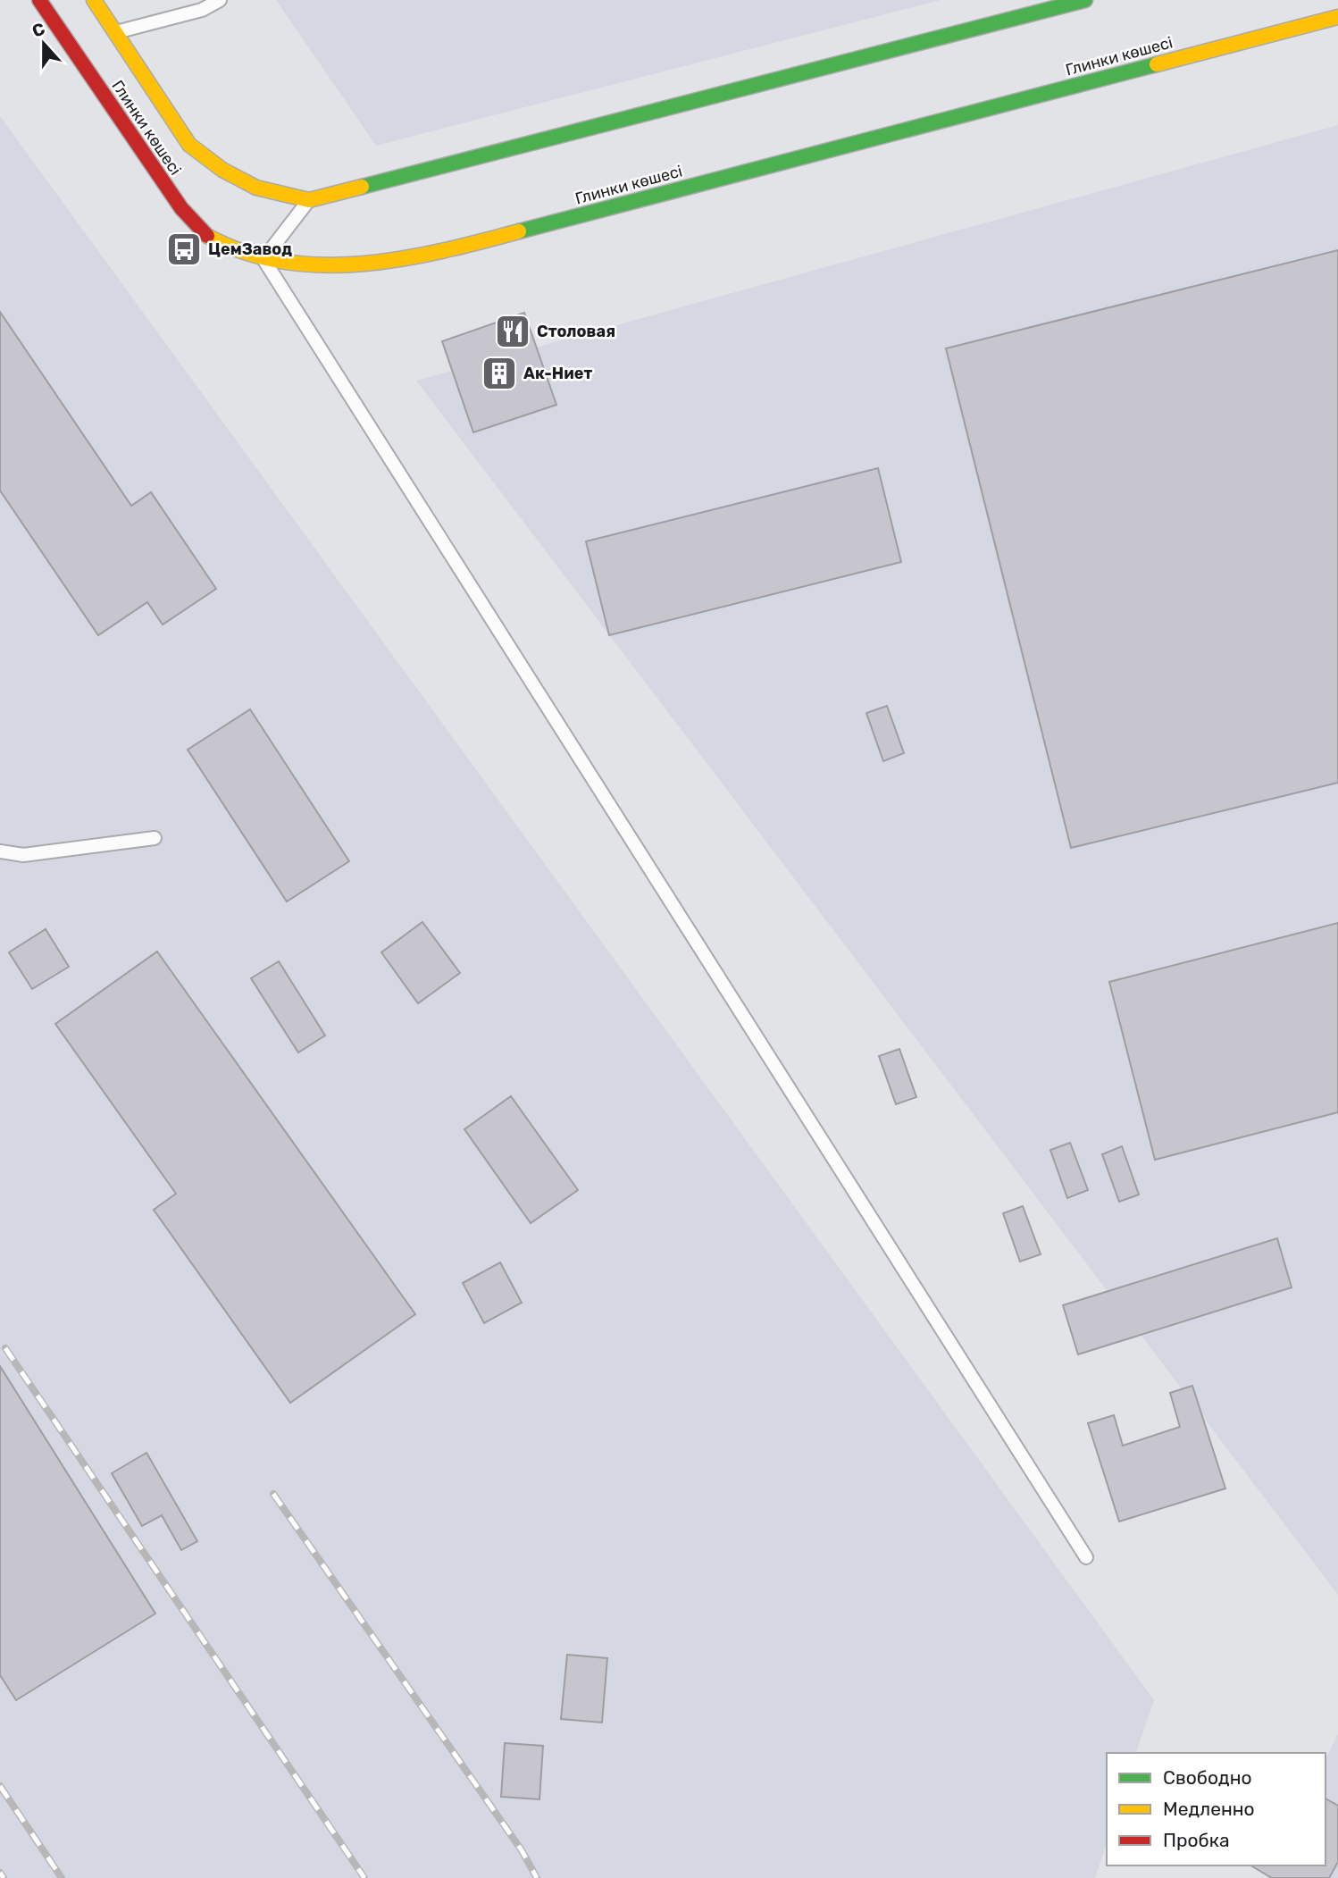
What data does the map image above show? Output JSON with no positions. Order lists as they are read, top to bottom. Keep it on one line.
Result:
{"streets":{"main road":["Глинки көшесі"]},"places":{"bus stop":["ЦемЗавод"],"restaurant":["Столовая"],"building":["Ак-Ниет"]},"legend":["Свободно","Медленно","Пробка"],"north":"top"}
